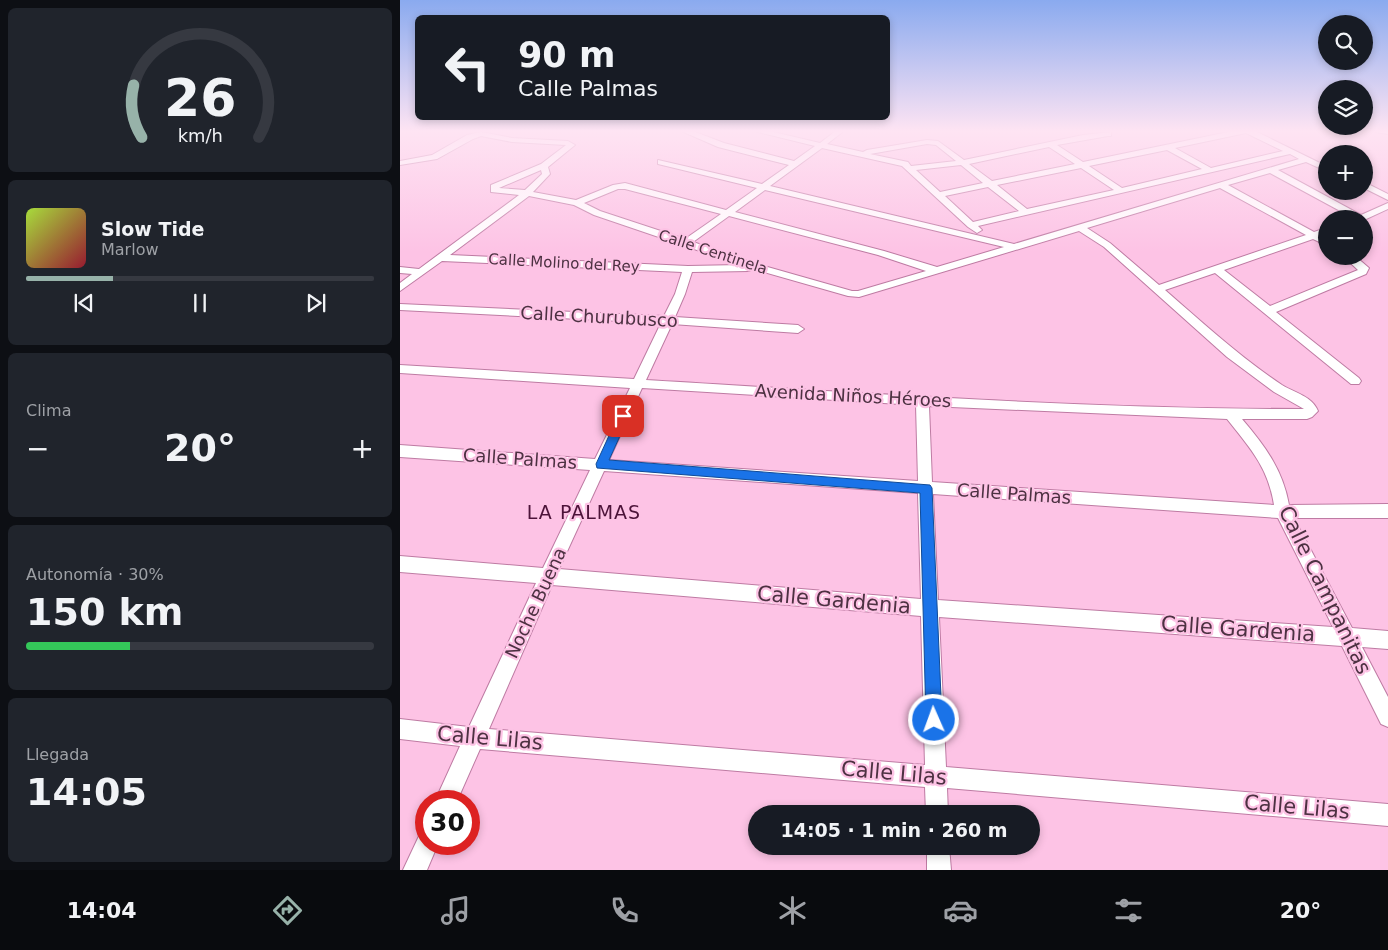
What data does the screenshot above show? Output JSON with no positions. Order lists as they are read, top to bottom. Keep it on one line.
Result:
{"streets":{"street":["Calle Centinela","Calle Molino del Rey","Calle Churubusco","Avenida Niños Héroes","Calle Palmas","Calle Campanitas","Calle Gardenia","Noche Buena","Calle Lilas"]},"crossings":[["Calle Centinela","Calle Molino del Rey"],["Calle Molino del Rey","Noche Buena"],["Calle Churubusco","Noche Buena"],["Avenida Niños Héroes","Calle Campanitas"],["Avenida Niños Héroes","Noche Buena"],["Calle Palmas","Calle Campanitas"],["Calle Palmas","Noche Buena"],["Calle Campanitas","Calle Gardenia"],["Calle Gardenia","Noche Buena"],["Noche Buena","Calle Lilas"]],"districts":["LA PALMAS"],"page":{"map_buttons":["+","−"],"turn":["90 m","Calle Palmas"],"song":["Slow Tide","Marlow"],"tile":["Clima",["Autonomía · 30%","150 km"],["Llegada","14:05"]],"heat":["−","20°","+"],"limit":"30","trip":"14:05 · 1 min · 260 m","tabs":["14:04","20°"],"gauge":["26","km/h"]}}
